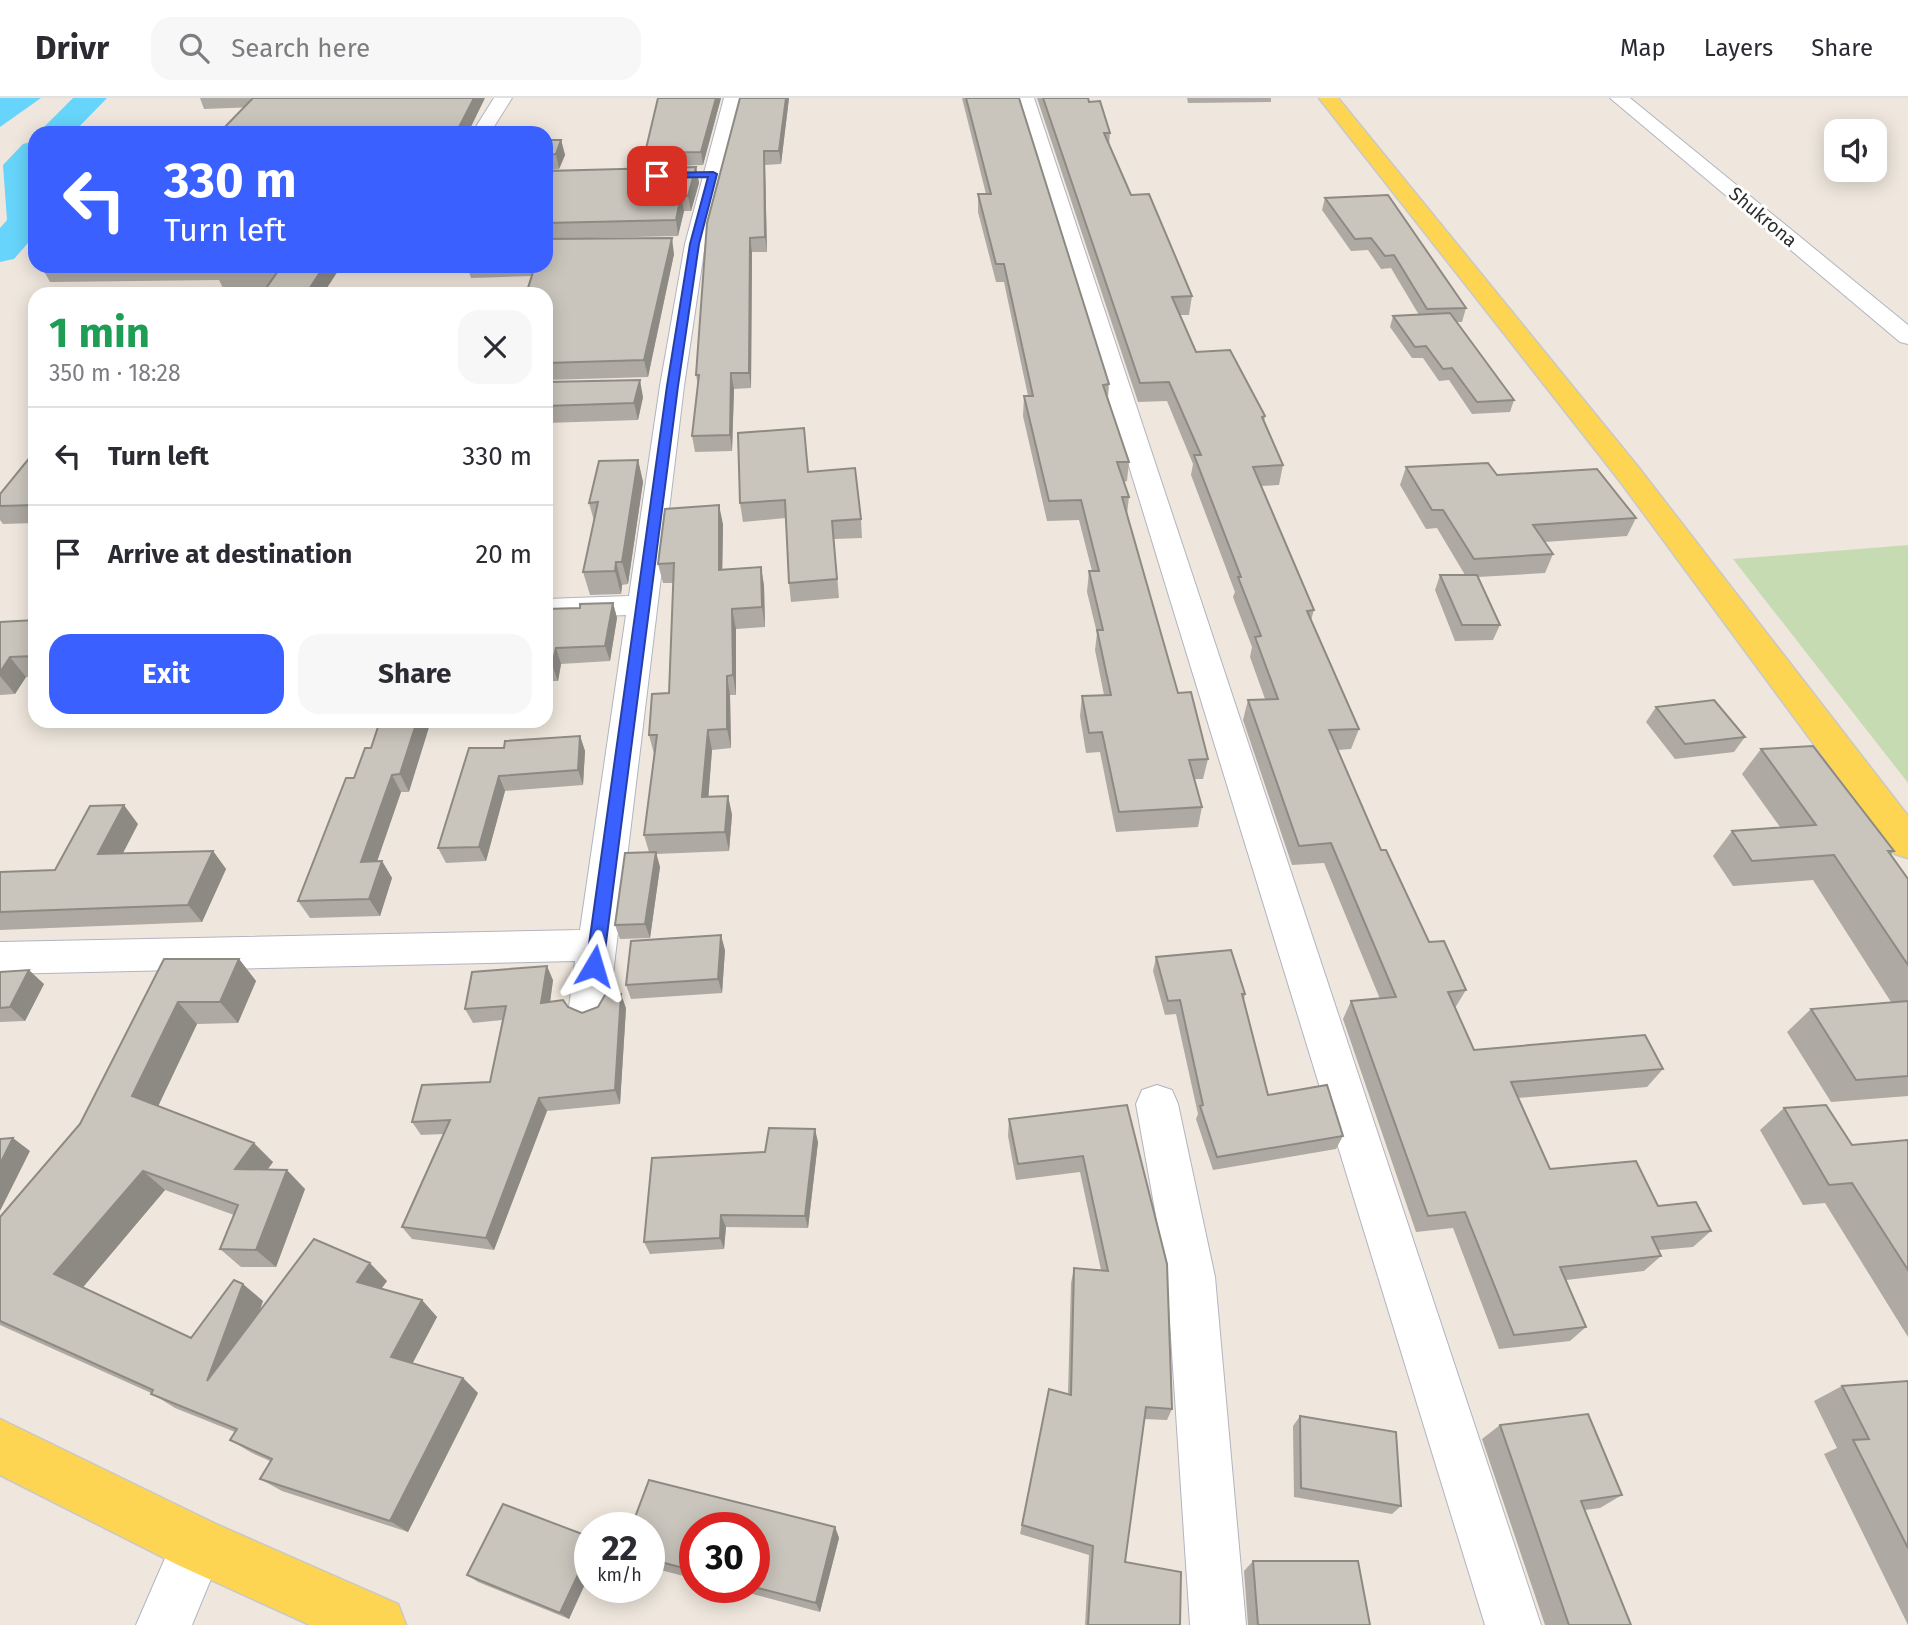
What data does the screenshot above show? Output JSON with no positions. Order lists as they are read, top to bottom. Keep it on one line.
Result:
{"streets":{"street":["Shukrona"]},"page":{"header":"Drivr","search":"Search here","nav":["Map","Layers","Share"],"turn":["330 m","Turn left"],"heading":["1 min","350 m · 18:28"],"list":[{"name":"Turn left","value":"330 m"},{"name":"Arrive at destination","value":"20 m"}],"buttons":["Exit","Share"],"speed":"22 km/h","limit":"30"}}
